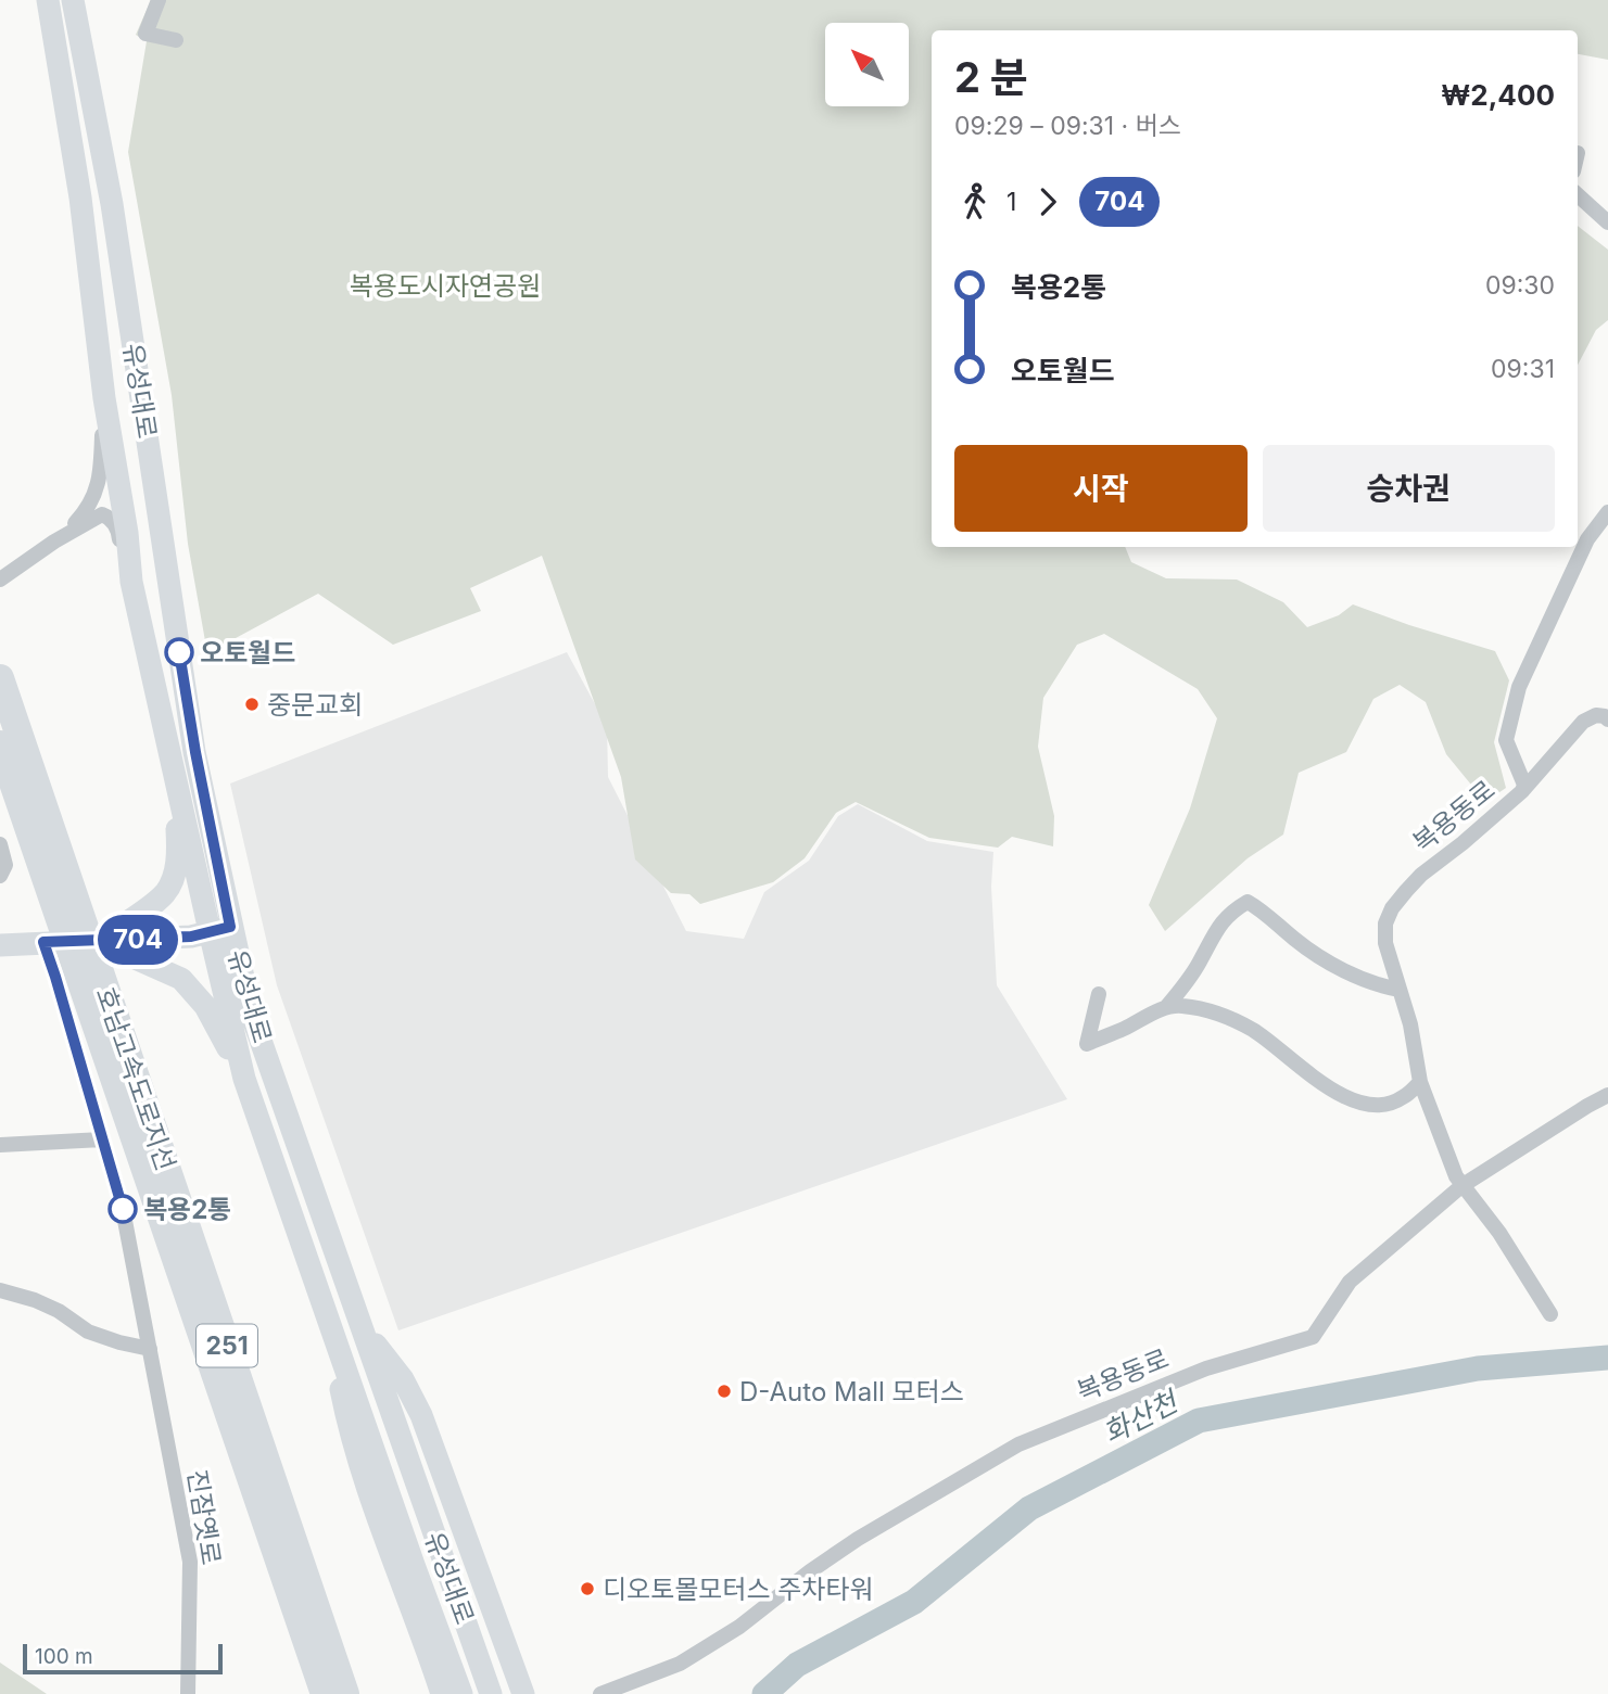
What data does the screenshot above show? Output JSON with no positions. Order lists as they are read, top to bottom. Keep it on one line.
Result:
{"streets":{"highway":["호남고속도로지선","251"],"street":["유성대로","복용동로","진잠옛로"]},"water":["화산천"],"parks":["복용도시자연공원"],"places":["오토월드","중문교회","복용2통","D-Auto Mall 모터스","디오토몰모터스 주차타워"],"lines":["bus line 704"],"scale_bar":"100 m","north":"top left","page":{"on_map":"704","heading":["2 분","09:29 – 09:31 · 버스","₩2,400"],"legs":["1","704"],"list":[{"name":"복용2통","value":"09:30"},{"name":"오토월드","value":"09:31"}],"buttons":["시작","승차권"],"scale":"100 m"}}
